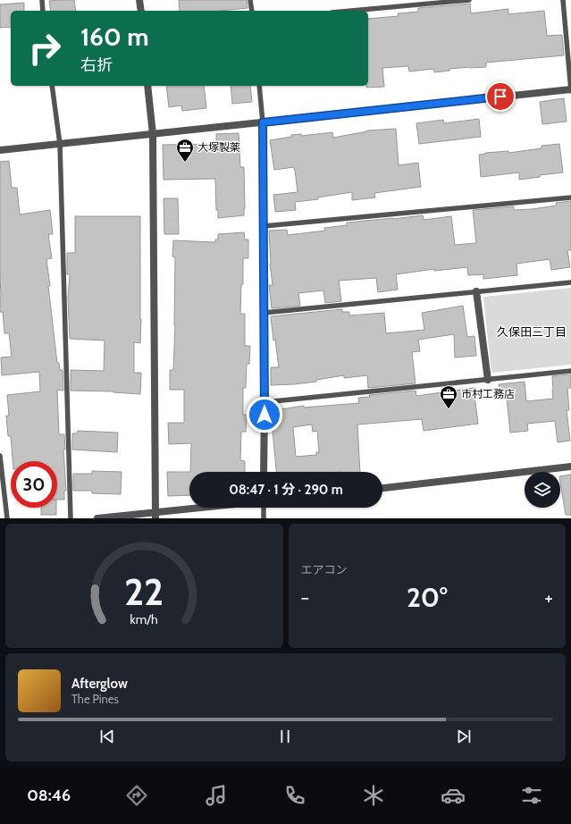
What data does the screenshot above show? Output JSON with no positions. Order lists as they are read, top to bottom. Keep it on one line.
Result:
{"districts":["久保田三丁目"],"places":{"office":["大塚製薬","市村工務店"]},"page":{"turn":["160 m","右折"],"limit":"30","trip":"08:47 · 1 分 · 290 m","tile":"エアコン","heat":["−","20°","+"],"song":["Afterglow","The Pines"],"tabs":"08:46","gauge":["22","km/h"]}}
